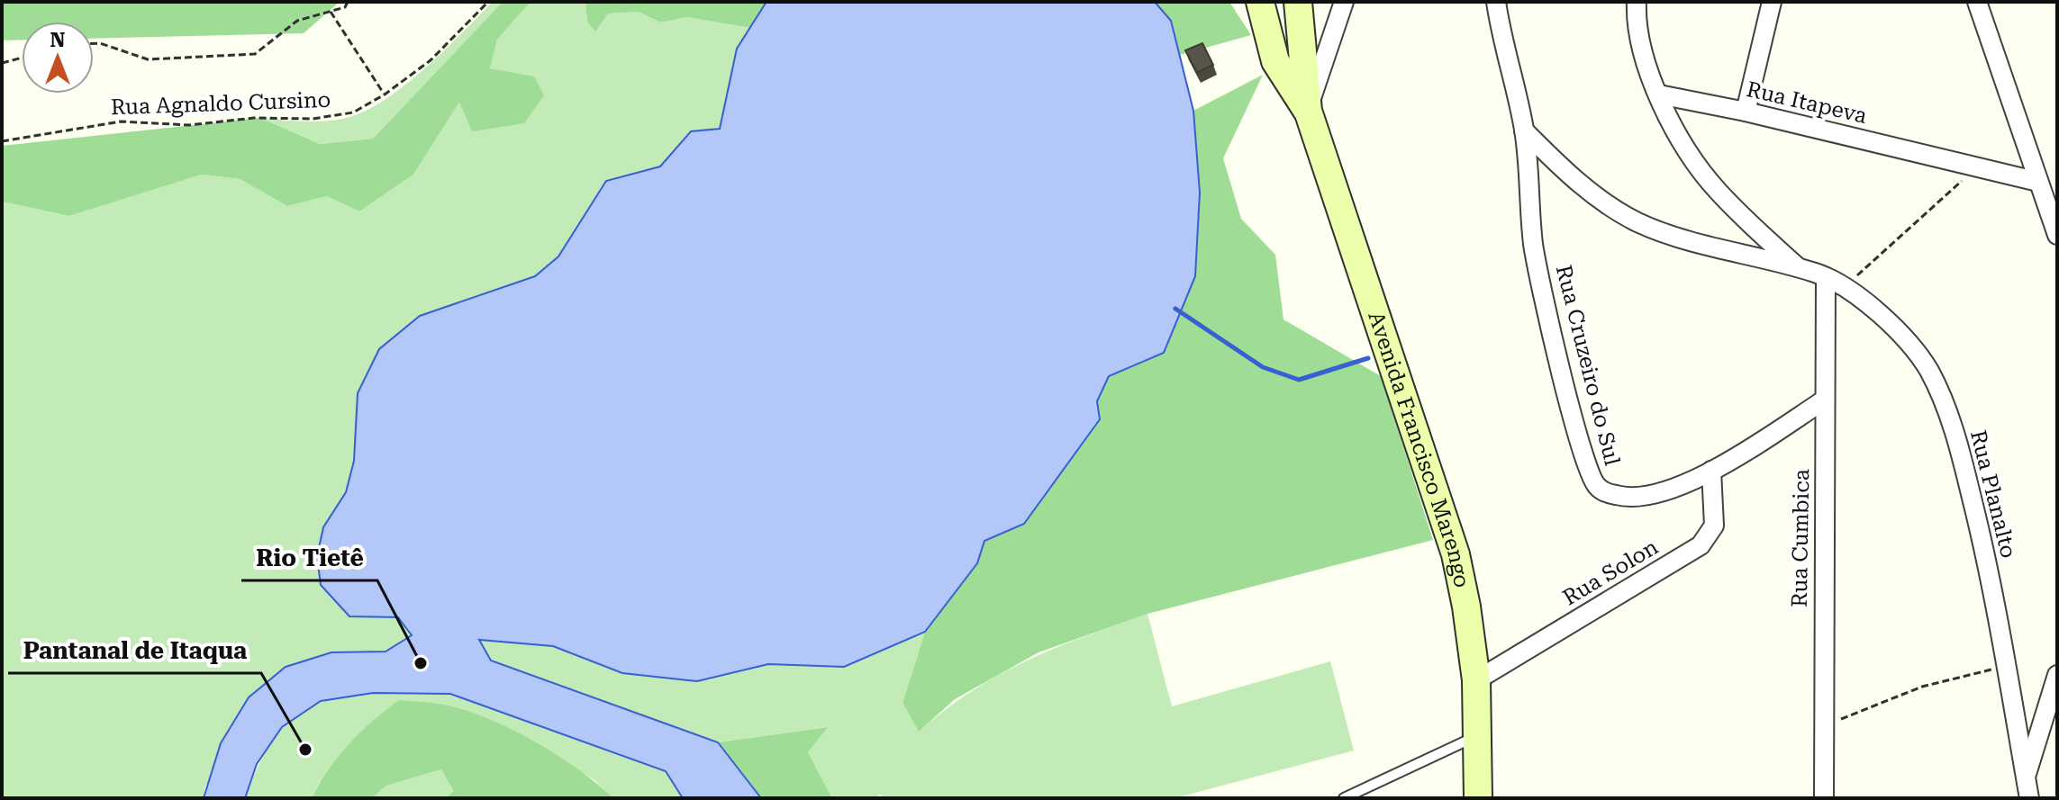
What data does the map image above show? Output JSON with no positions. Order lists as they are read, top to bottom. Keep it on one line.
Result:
{"streets":{"main road":["Avenida Francisco Marengo"],"street":["Rua Itapeva","Rua Cruzeiro do Sul","Rua Planalto","Rua Cumbica","Rua Solon"],"path":["Rua Agnaldo Cursino"]},"crossings":[["Rua Itapeva","Rua Planalto"],["Rua Cruzeiro do Sul","Rua Cumbica"],["Rua Cruzeiro do Sul","Rua Solon"],["Avenida Francisco Marengo","Rua Solon"],["Rua Planalto","Rua Cumbica"]],"places":["Rio Tietê","Pantanal de Itaqua"],"north":"top"}
